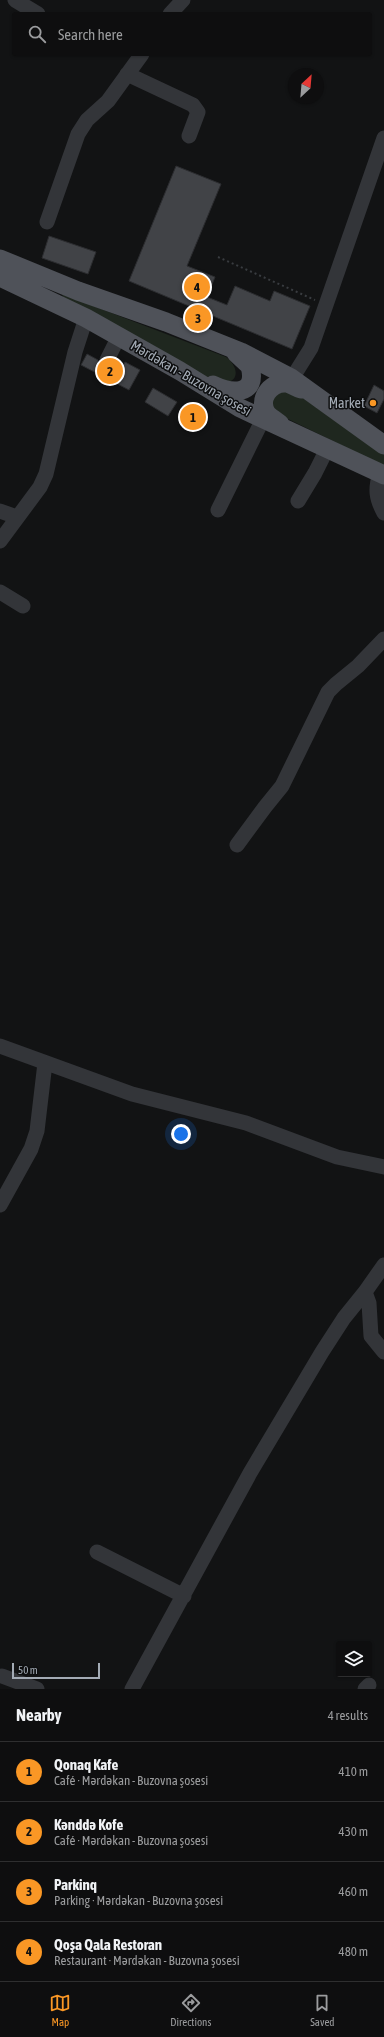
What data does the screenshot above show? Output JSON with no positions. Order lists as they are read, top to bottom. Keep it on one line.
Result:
{"streets":{"main road":["Mərdəkan - Buzovna şosesi"]},"places":["Market"],"scale_bar":"50 m","north":"top right","page":{"search":"Search here","pins":["4","3","2","1"],"scale":"50 m","heading":["Nearby","4 results"],"list":[{"mark":"1","name":"Qonaq Kafe","note":"Café · Mərdəkan - Buzovna şosesi","value":"410 m"},{"mark":"2","name":"Kənddə Kofe","note":"Café · Mərdəkan - Buzovna şosesi","value":"430 m"},{"mark":"3","name":"Parkinq","note":"Parking · Mərdəkan - Buzovna şosesi","value":"460 m"},{"mark":"4","name":"Qoşa Qala Restoran","note":"Restaurant · Mərdəkan - Buzovna şosesi","value":"480 m"}],"nav":["Map","Directions","Saved"]}}
